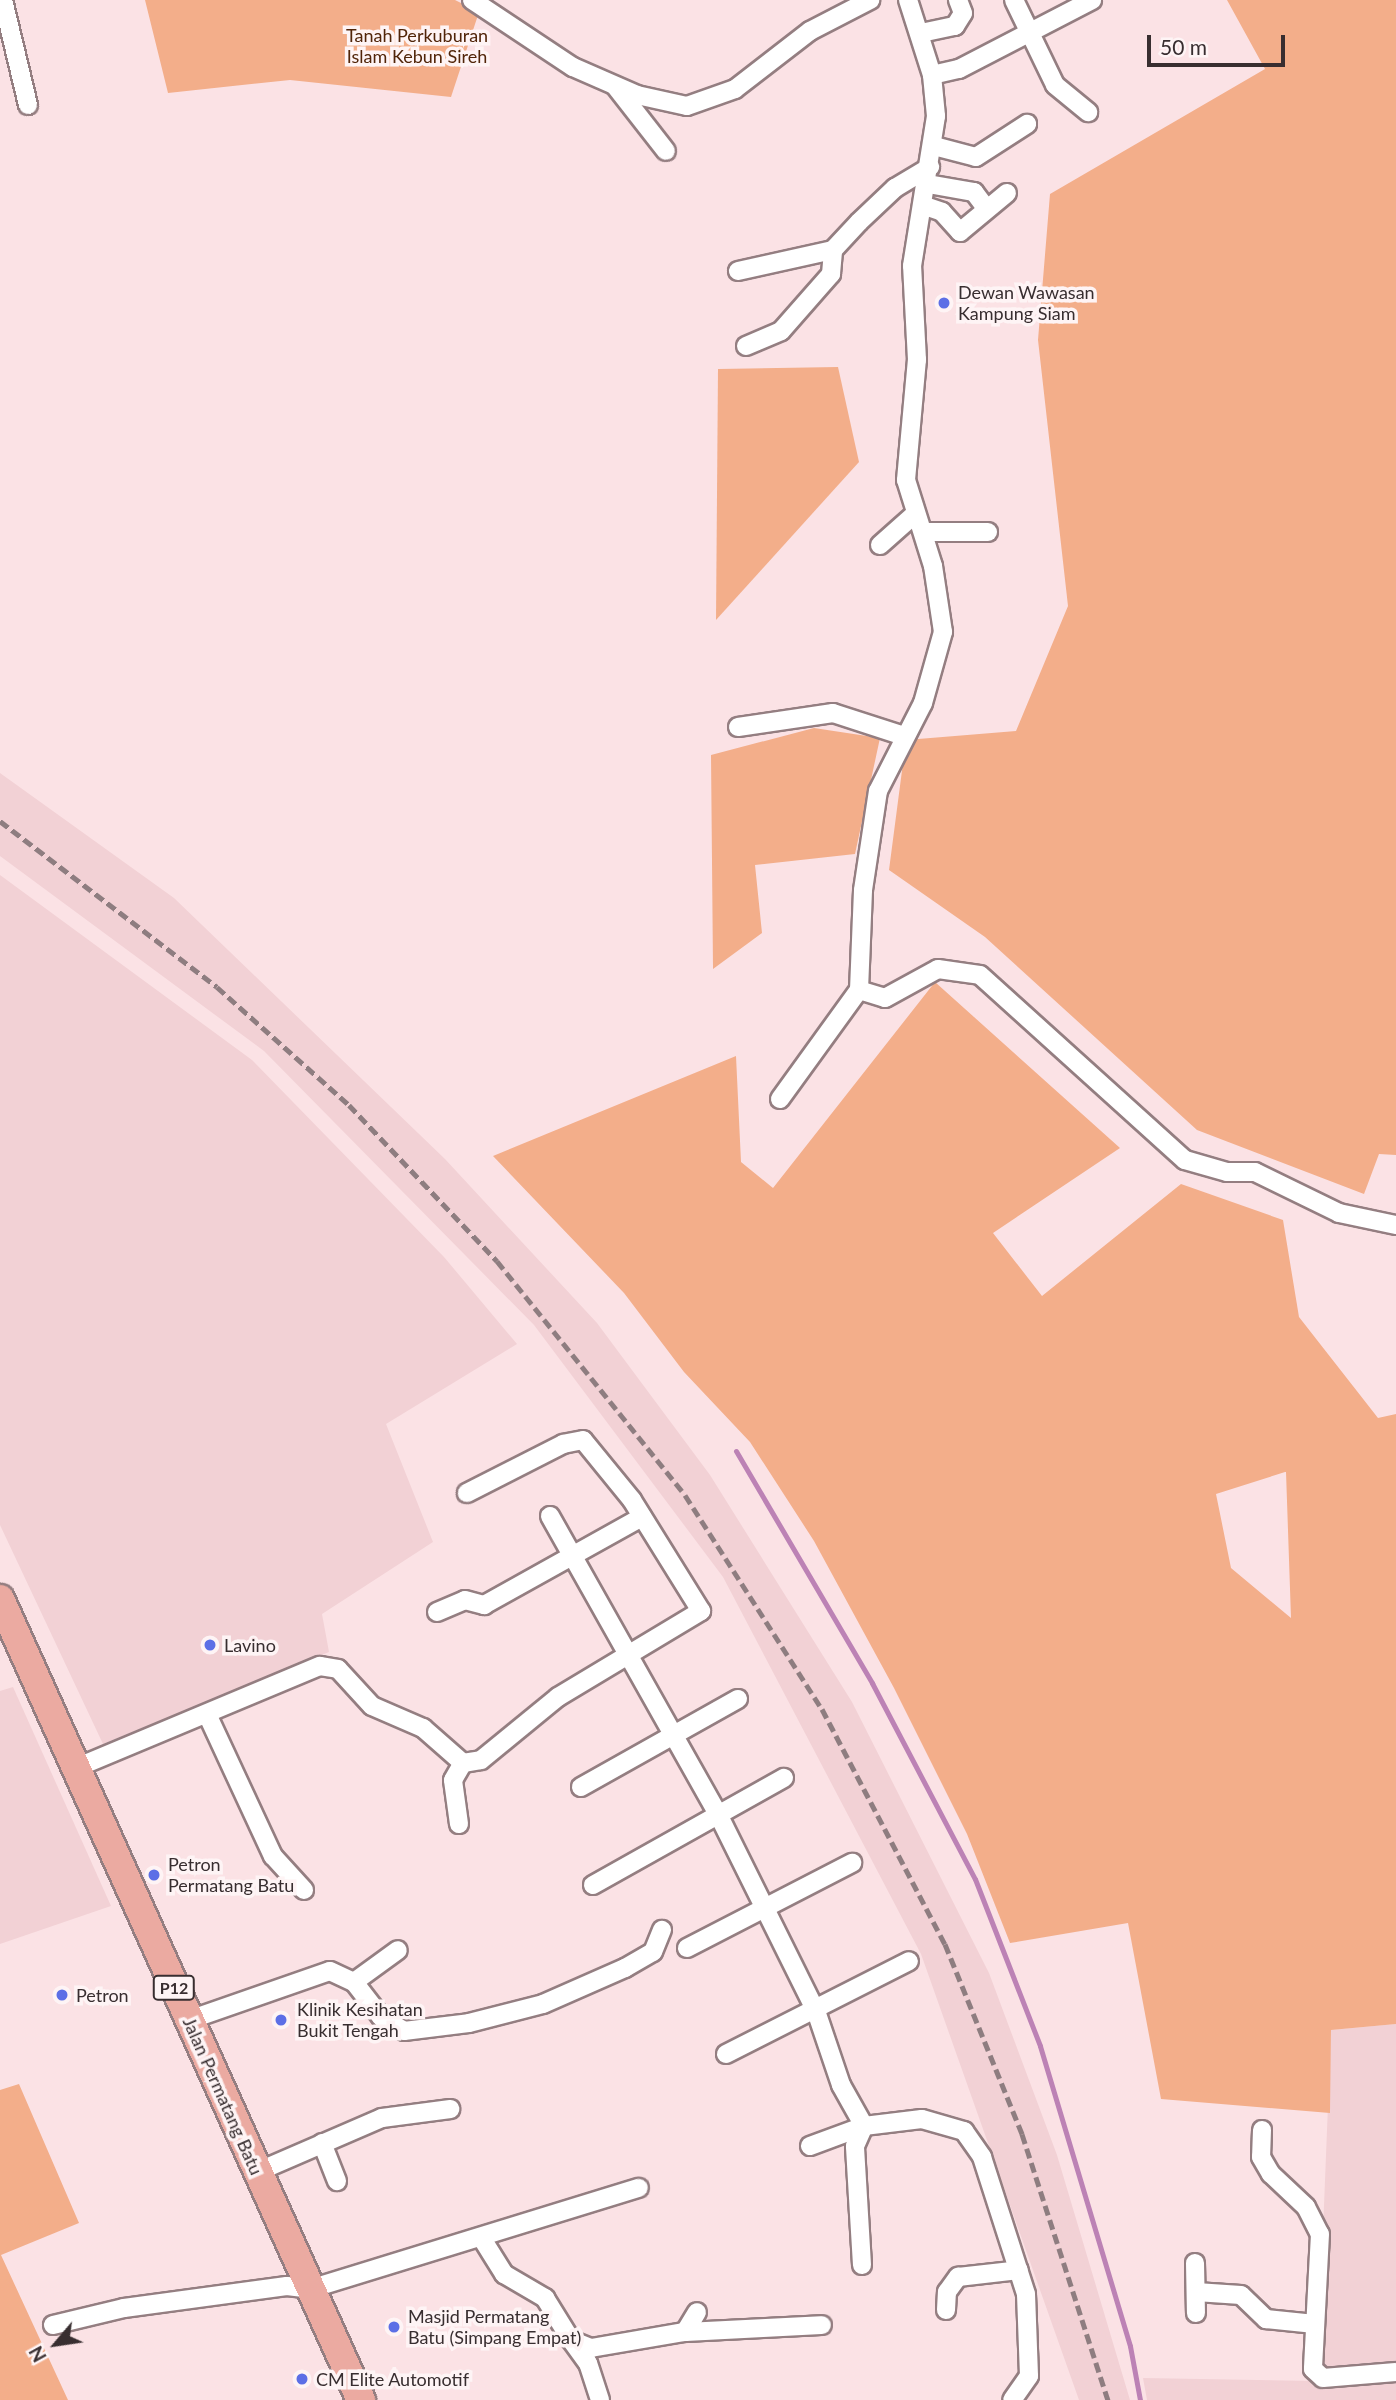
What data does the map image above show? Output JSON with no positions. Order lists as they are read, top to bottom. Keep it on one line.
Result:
{"streets":{"main road":["P12","Jalan Permatang Batu"]},"parks":["Tanah Perkuburan Islam Kebun Sireh"],"places":["Dewan Wawasan Kampung Siam","Lavino","Petron Permatang Batu","Petron","Klinik Kesihatan Bukit Tengah","Masjid Permatang Batu (Simpang Empat)","CM Elite Automotif"],"scale_bar":"50 m","north":"bottom left"}
